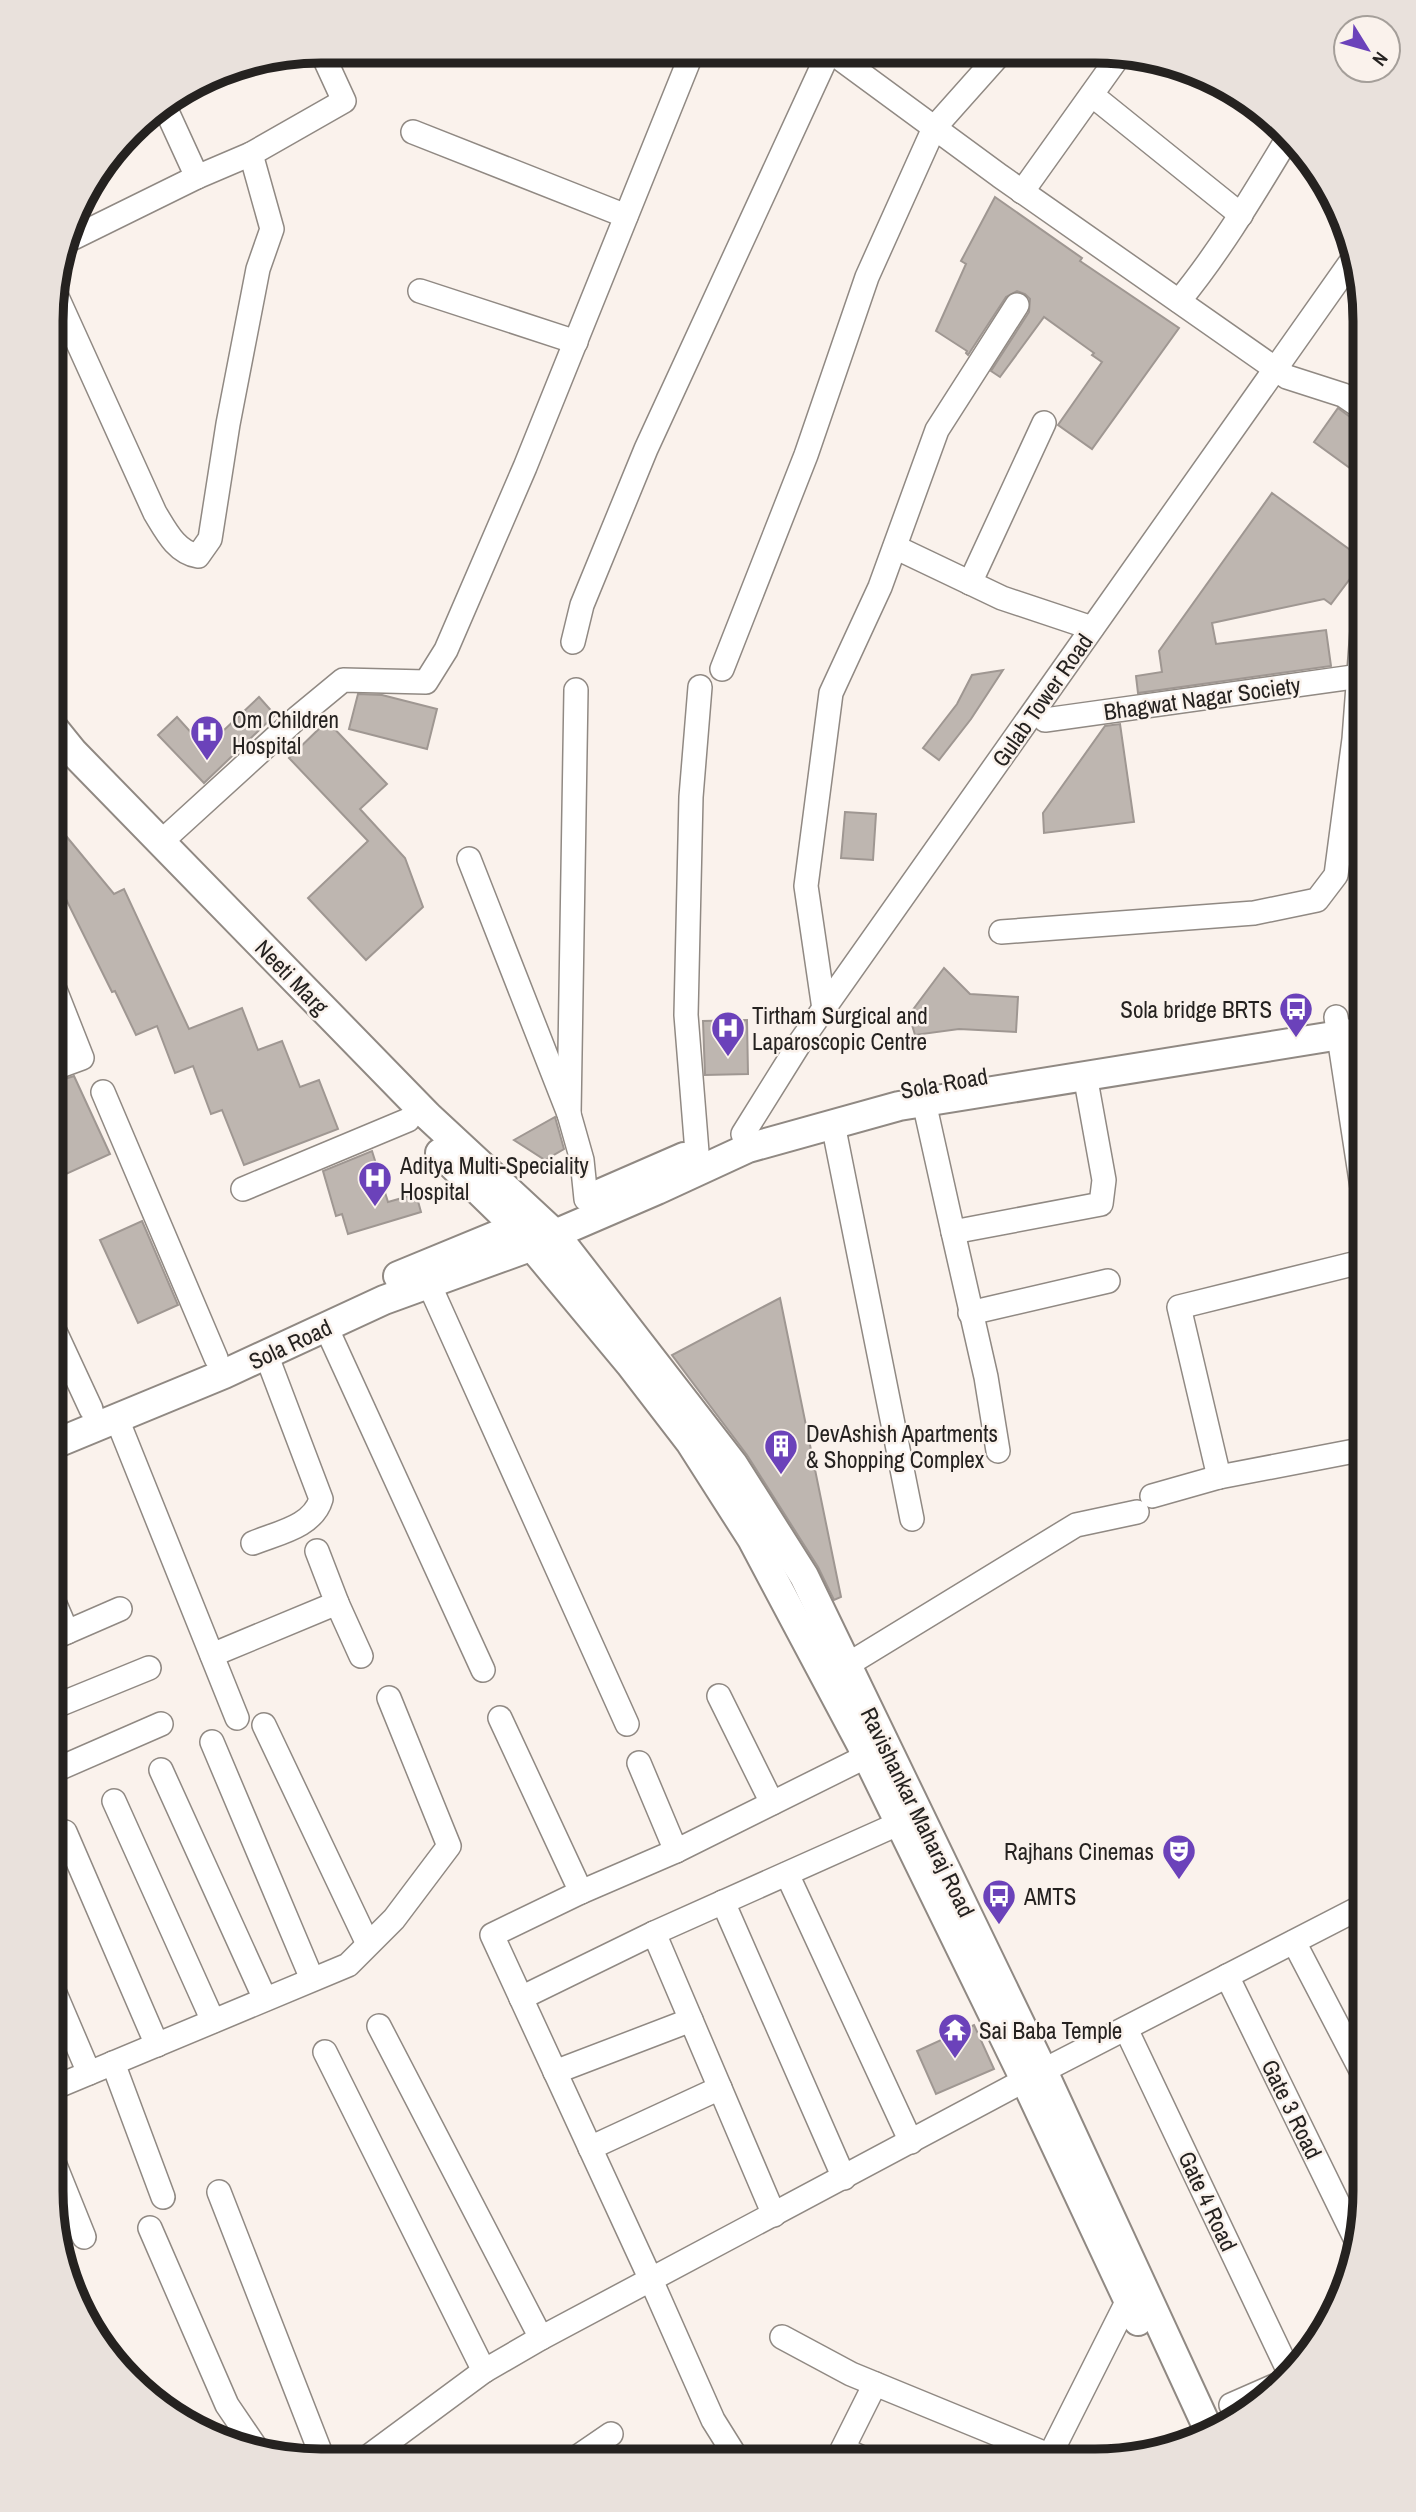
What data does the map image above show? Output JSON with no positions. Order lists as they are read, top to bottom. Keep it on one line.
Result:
{"streets":{"main road":["Neeti Marg","Sola Road","Ravishankar Maharaj Road"],"street":["Bhagwat Nagar Society","Gulab Tower Road","Gate 3 Road","Gate 4 Road"]},"crossings":[["Gulab Tower Road","Sola Road"],["Neeti Marg","Sola Road"],["Neeti Marg","Ravishankar Maharaj Road"],["Sola Road","Ravishankar Maharaj Road"]],"places":{"hospital":["Om Children Hospital","Tirtham Surgical and Laparoscopic Centre","Aditya Multi-Speciality Hospital"],"bus stop":["Sola bridge BRTS","AMTS"],"building":["DevAshish Apartments & Shopping Complex"],"theatre":["Rajhans Cinemas"],"temple":["Sai Baba Temple"]},"north":"bottom right"}
